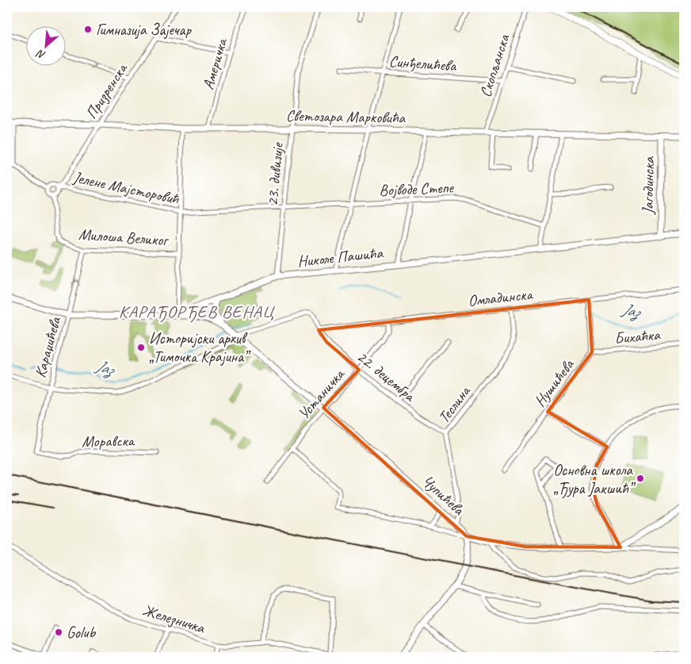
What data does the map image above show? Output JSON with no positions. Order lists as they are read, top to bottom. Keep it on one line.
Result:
{"streets":{"street":["Синђелићева","Америчка","Скопљанска","Призренска","Светозара Марковића","23. дивизије","Јагодинска","Јелене Мајсторовић","Војводе Степе","Милоша Великог","Николе Пашића","Омладинска","Бихаћка","Караџићева","22. децембра","Нушићева","Устаничка","Теслина","Моравска","Чупићева","Железничка"]},"crossings":[["Синђелићева","Скопљанска"],["Америчка","Светозара Марковића"],["Скопљанска","Светозара Марковића"],["Призренска","Светозара Марковића"],["Призренска","Јелене Мајсторовић"],["Призренска","Милоша Великог"],["Светозара Марковића","23. дивизије"],["Светозара Марковића","Јагодинска"],["23. дивизије","Јелене Мајсторовић"],["23. дивизије","Војводе Степе"],["23. дивизије","Николе Пашића"],["Јагодинска","Николе Пашића"],["Јелене Мајсторовић","Војводе Степе"],["Јелене Мајсторовић","Милоша Великог"],["Милоша Великог","Караџићева"],["Николе Пашића","Караџићева"],["Омладинска","22. децембра"],["Омладинска","Нушићева"],["Омладинска","Устаничка"],["Омладинска","Теслина"],["Бихаћка","Нушићева"],["Караџићева","Моравска"],["22. децембра","Устаничка"],["22. децембра","Теслина"],["22. децембра","Чупићева"],["Устаничка","Чупићева"],["Теслина","Чупићева"]],"districts":["КАРАЂОРЂЕВ ВЕНАЦ"],"water":["Јаз"],"places":["Гимназија Зајечар","Историјски архив „Тимочка Крајина”","Основна школа „Ђура Јакшић”","Golub"],"north":"bottom left"}
